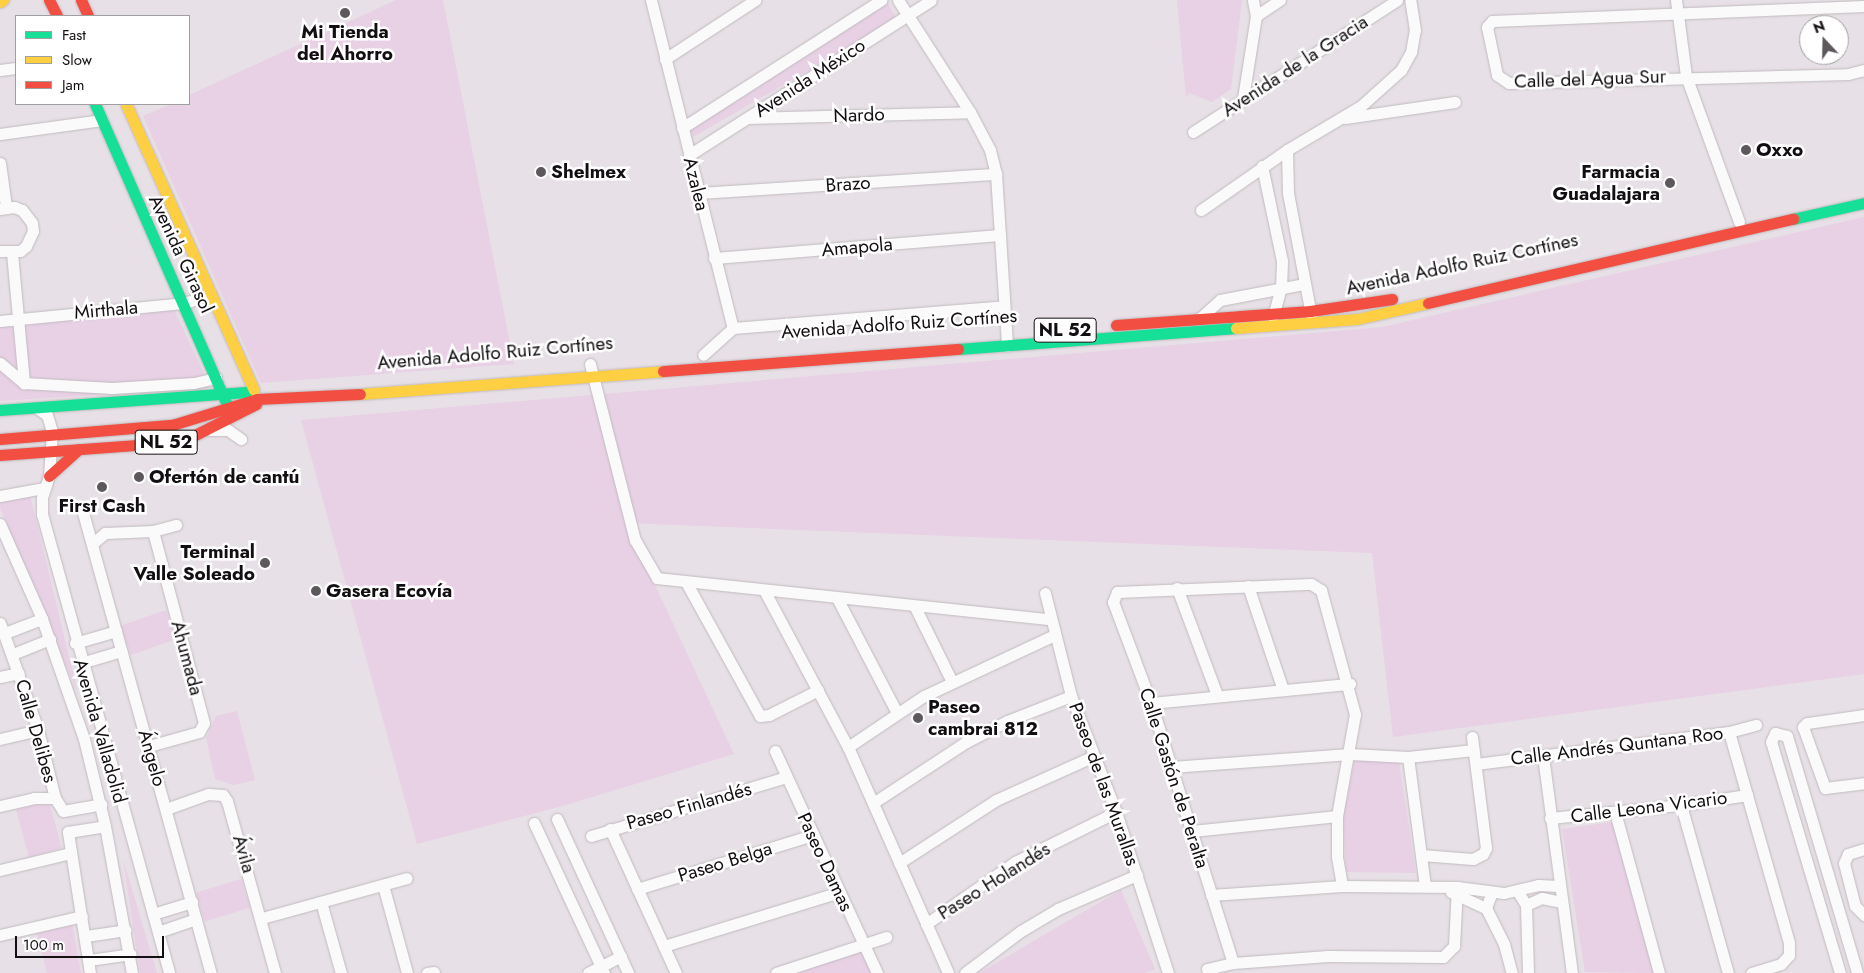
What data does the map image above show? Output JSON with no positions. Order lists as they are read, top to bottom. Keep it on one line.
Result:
{"streets":{"main road":["Avenida Girasol","Avenida Adolfo Ruiz Cortínes","NL 52"],"street":["Avenida de la Gracia","Avenida México","Calle del Agua Sur","Nardo","Azalea","Brazo","Amapola","Mirthala","Ahumada","Calle Delibes","Avenida Valladolid","Calle Andrés Quntana Roo","Ángelo","Calle Gastón de Peralta","Paseo de las Murallas","Paseo Finlandés","Calle Leona Vicario","Ávila","Paseo Belga","Paseo Damas","Paseo Holandés"]},"crossings":[["Avenida México","Nardo"],["Avenida México","Azalea"],["Azalea","Brazo"],["Azalea","Amapola"],["Avenida Girasol","Avenida Adolfo Ruiz Cortínes"],["Avenida Girasol","Mirthala"],["Avenida Adolfo Ruiz Cortínes","Avenida Valladolid"],["Ahumada","Ángelo"],["Calle Delibes","Avenida Valladolid"],["Ángelo","Ávila"],["Paseo de las Murallas","Paseo Holandés"],["Paseo Finlandés","Paseo Damas"],["Paseo Belga","Paseo Damas"]],"places":["Mi Tienda del Ahorro","Oxxo","Shelmex","Farmacia Guadalajara","Ofertón de cantú","First Cash","Terminal Valle Soleado","Gasera Ecovía","Paseo cambrai 812"],"legend":["Fast","Slow","Jam"],"scale_bar":"100 m","north":"top"}
